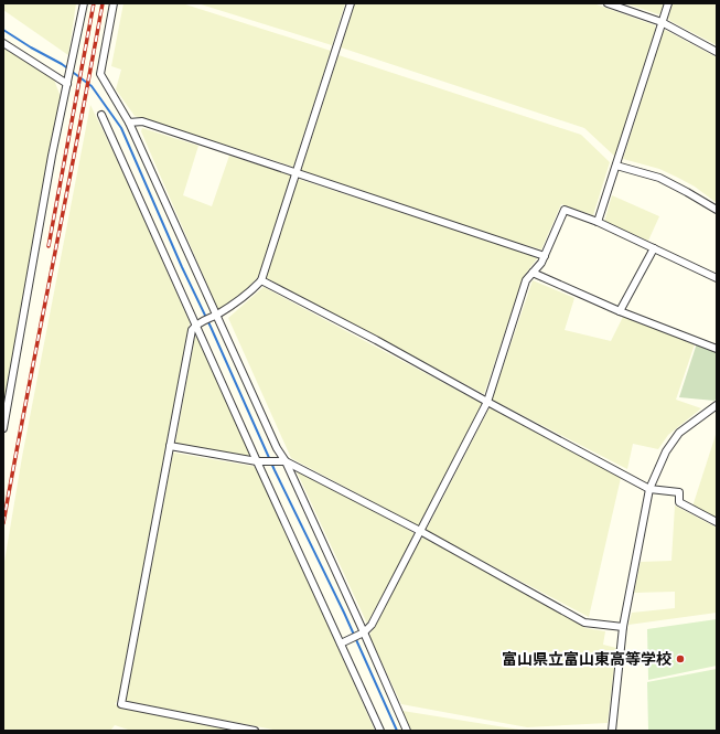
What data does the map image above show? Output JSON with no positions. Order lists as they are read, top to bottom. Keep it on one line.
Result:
{"places":["富山県立富山東高等学校"]}
